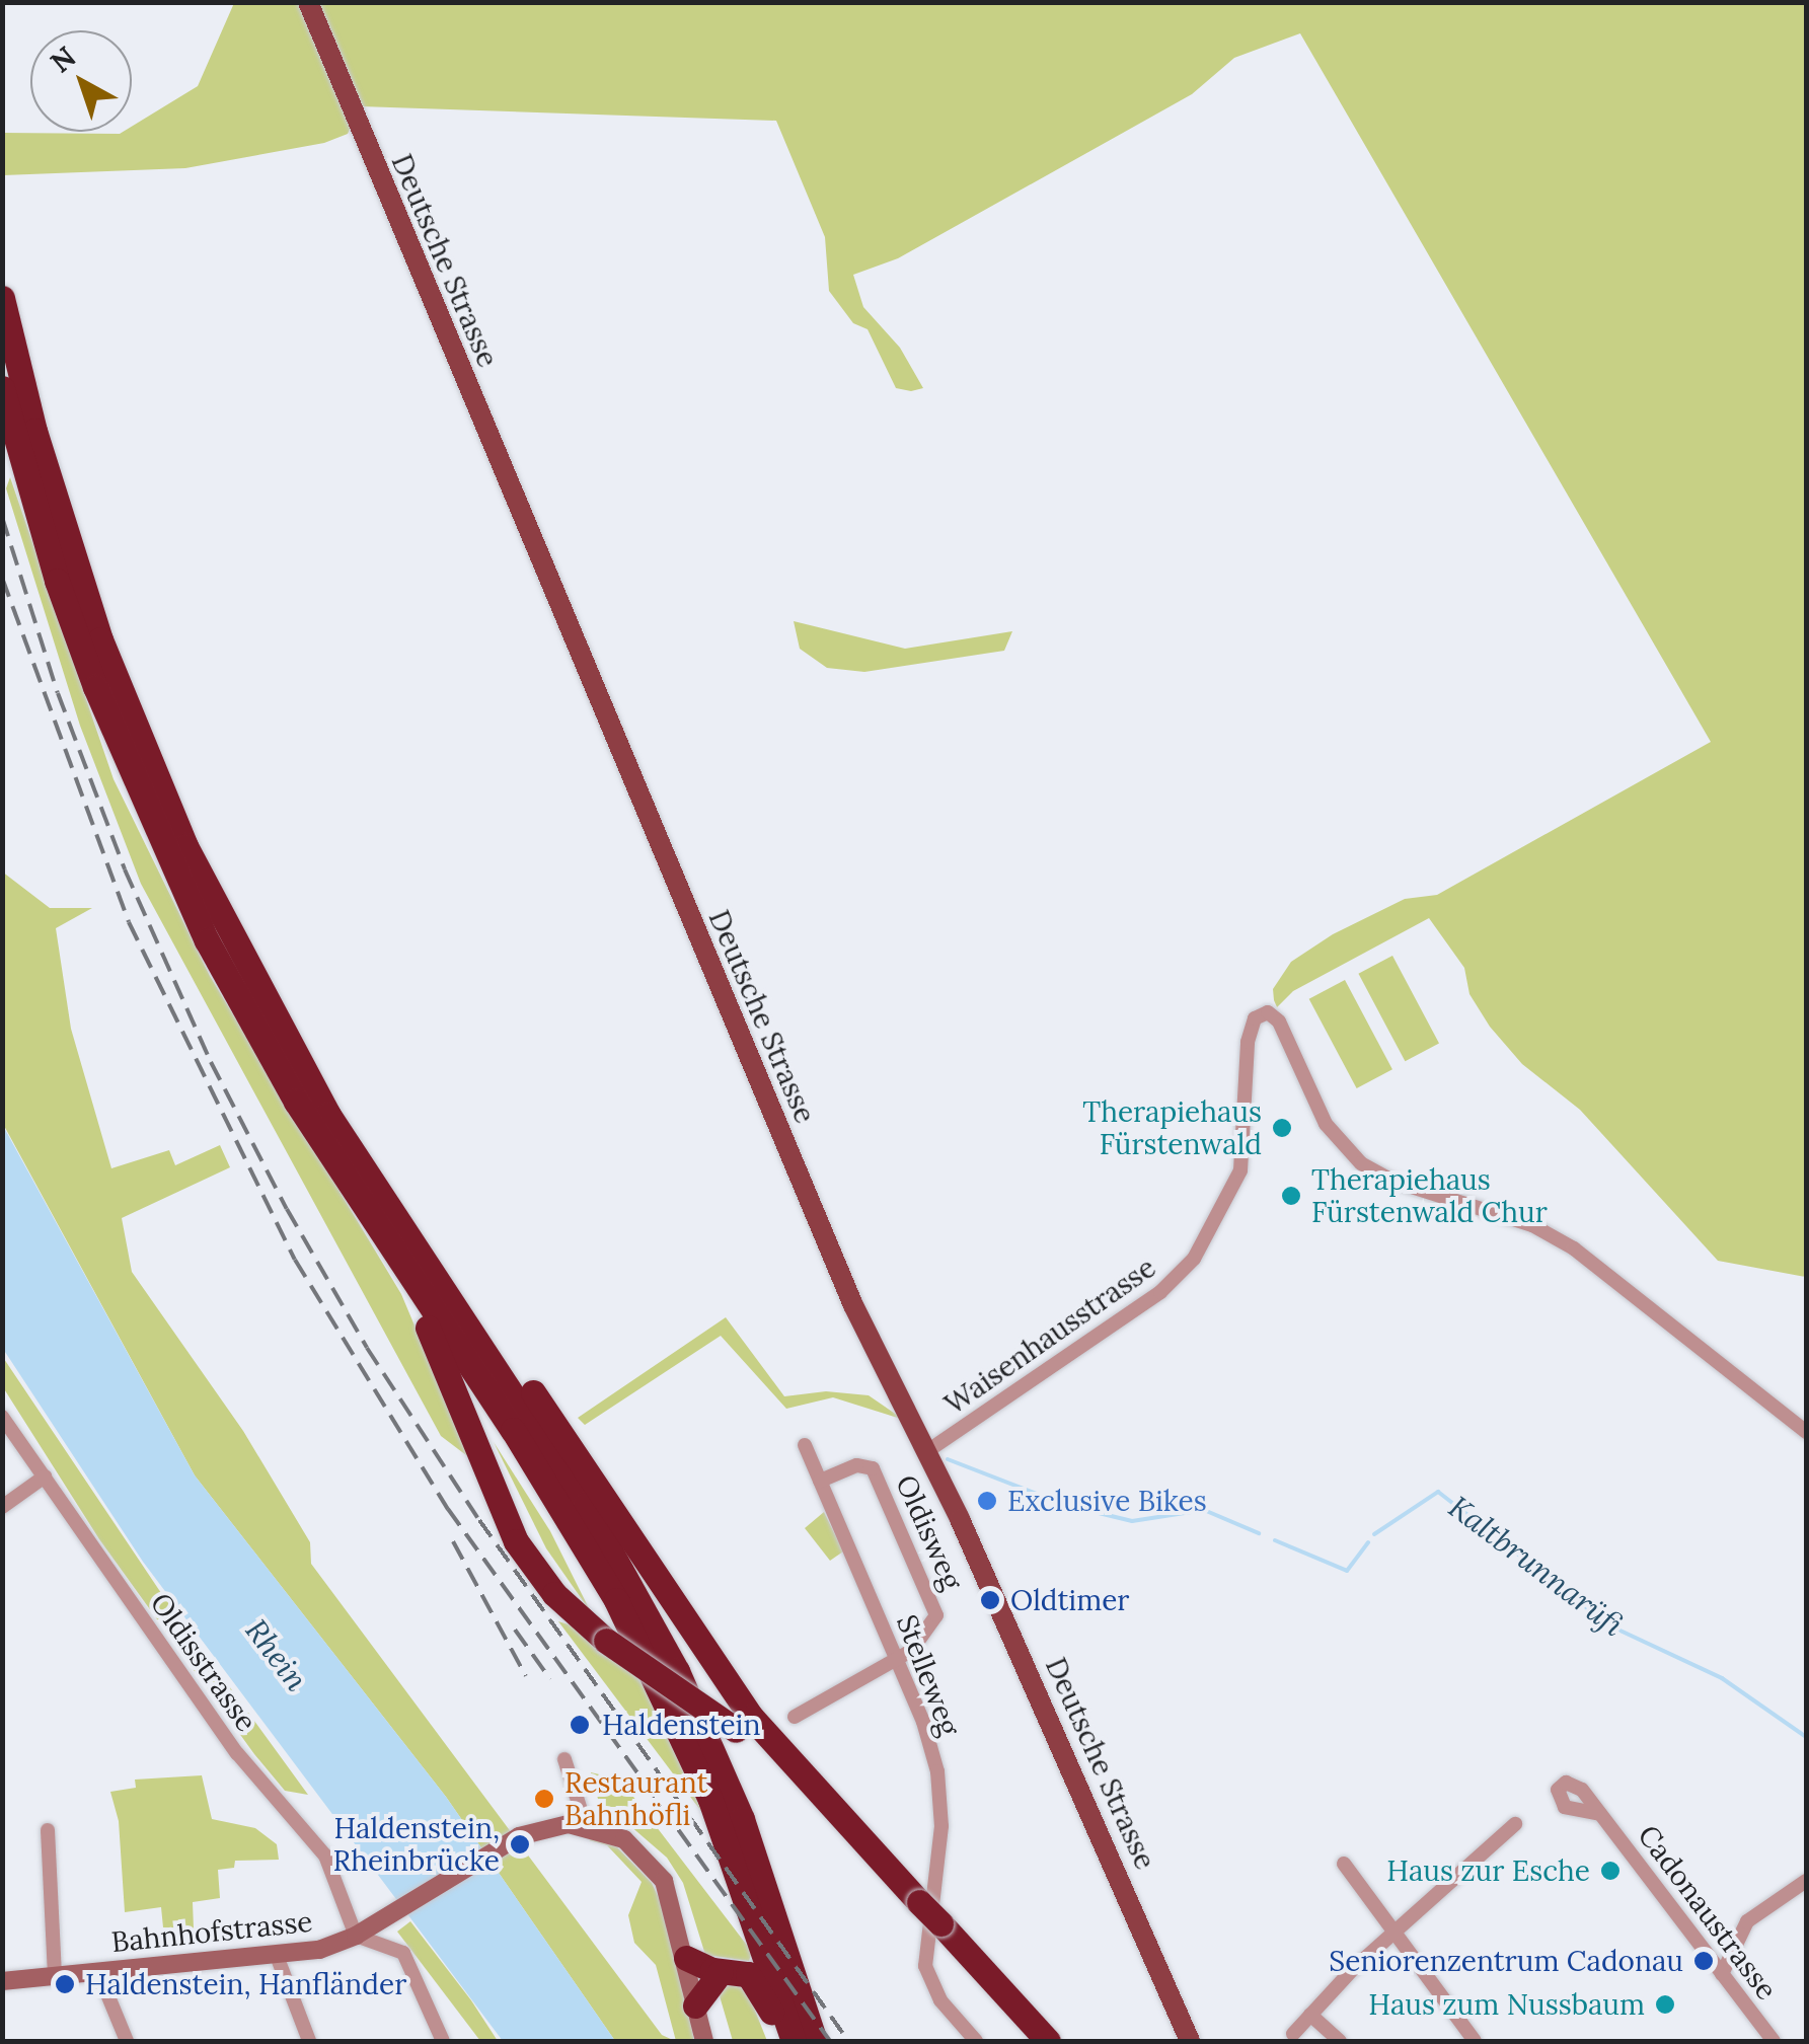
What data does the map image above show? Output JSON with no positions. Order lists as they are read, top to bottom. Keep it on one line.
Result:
{"streets":{"main road":["Deutsche Strasse"],"street":["Waisenhausstrasse","Oldisweg","Oldisstrasse","Stelleweg","Cadonaustrasse","Bahnhofstrasse"]},"crossings":[["Deutsche Strasse","Waisenhausstrasse"],["Oldisweg","Stelleweg"],["Oldisstrasse","Bahnhofstrasse"]],"water":["Kaltbrunnarüfi","Rhein"],"places":["Therapiehaus Fürstenwald","Therapiehaus Fürstenwald Chur","Exclusive Bikes","Oldtimer","Haldenstein","Restaurant Bahnhöfli","Haldenstein, Rheinbrücke","Haus zur Esche","Seniorenzentrum Cadonau","Haldenstein, Hanfländer","Haus zum Nussbaum"],"north":"top left"}
